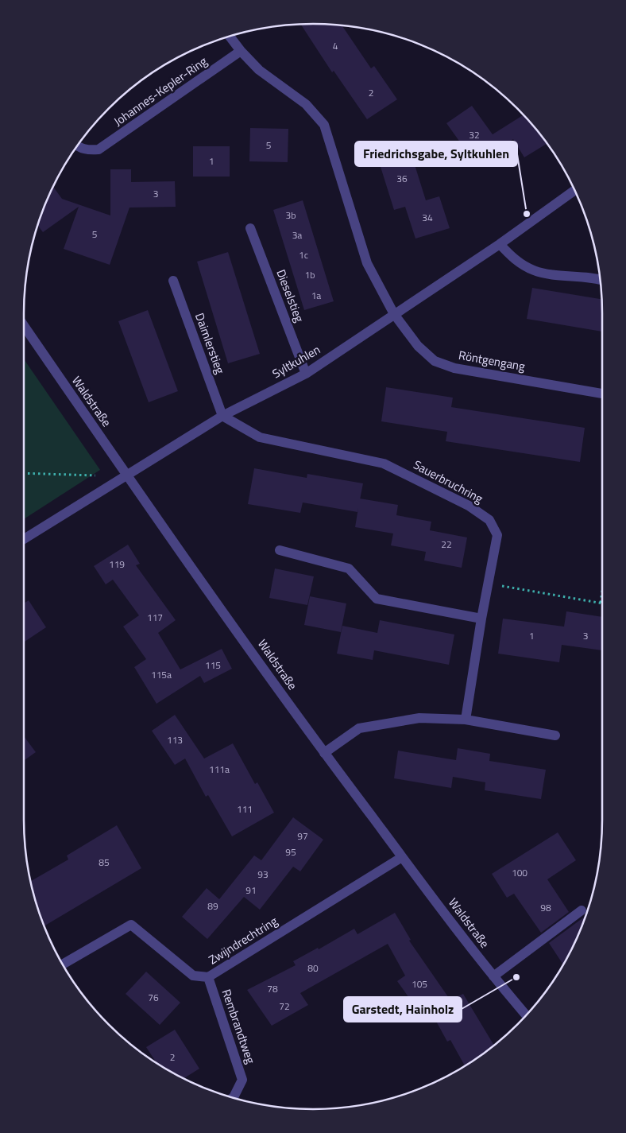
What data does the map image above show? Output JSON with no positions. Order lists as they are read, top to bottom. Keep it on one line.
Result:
{"streets":{"street":["Johannes-Kepler-Ring","Dieselstieg","Daimlerstieg","Röntgengang","Syltkuhlen","Waldstraße","Sauerbruchring","Zwijndrechtring","Rembrandtweg"]},"crossings":[["Johannes-Kepler-Ring","Röntgengang"],["Dieselstieg","Syltkuhlen"],["Daimlerstieg","Syltkuhlen"],["Daimlerstieg","Sauerbruchring"],["Röntgengang","Syltkuhlen"],["Syltkuhlen","Waldstraße"],["Syltkuhlen","Sauerbruchring"],["Waldstraße","Zwijndrechtring"],["Zwijndrechtring","Rembrandtweg"]],"places":["Friedrichsgabe, Syltkuhlen","Garstedt, Hainholz"],"house_numbers":["4","2","32","5","1","36","3","3b","34","5","3a","1c","1b","1a","22","119","117","1","3","115","115a","113","111a","111","97","95","85","100","93","91","89","98","80","105","78","76","72","2"]}
